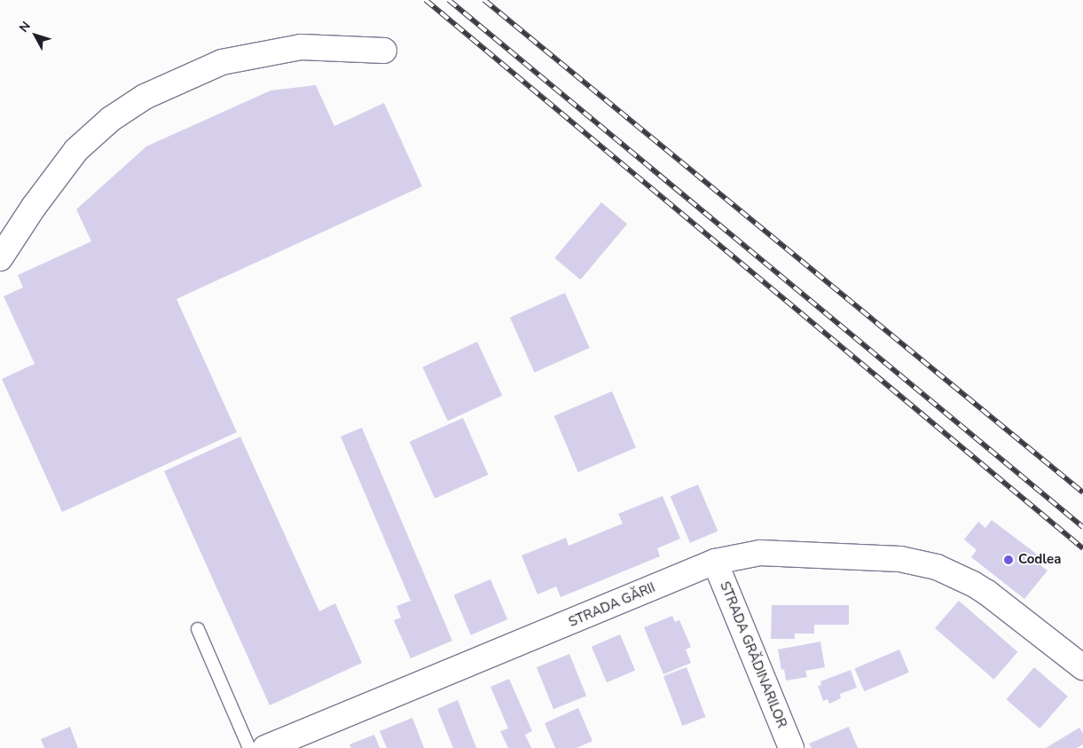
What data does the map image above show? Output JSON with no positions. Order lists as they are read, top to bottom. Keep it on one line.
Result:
{"streets":{"street":["STRADA GĂRII","STRADA GRĂDINARILOR"]},"crossings":[["STRADA GĂRII","STRADA GRĂDINARILOR"]],"places":["Codlea"],"north":"top left"}
